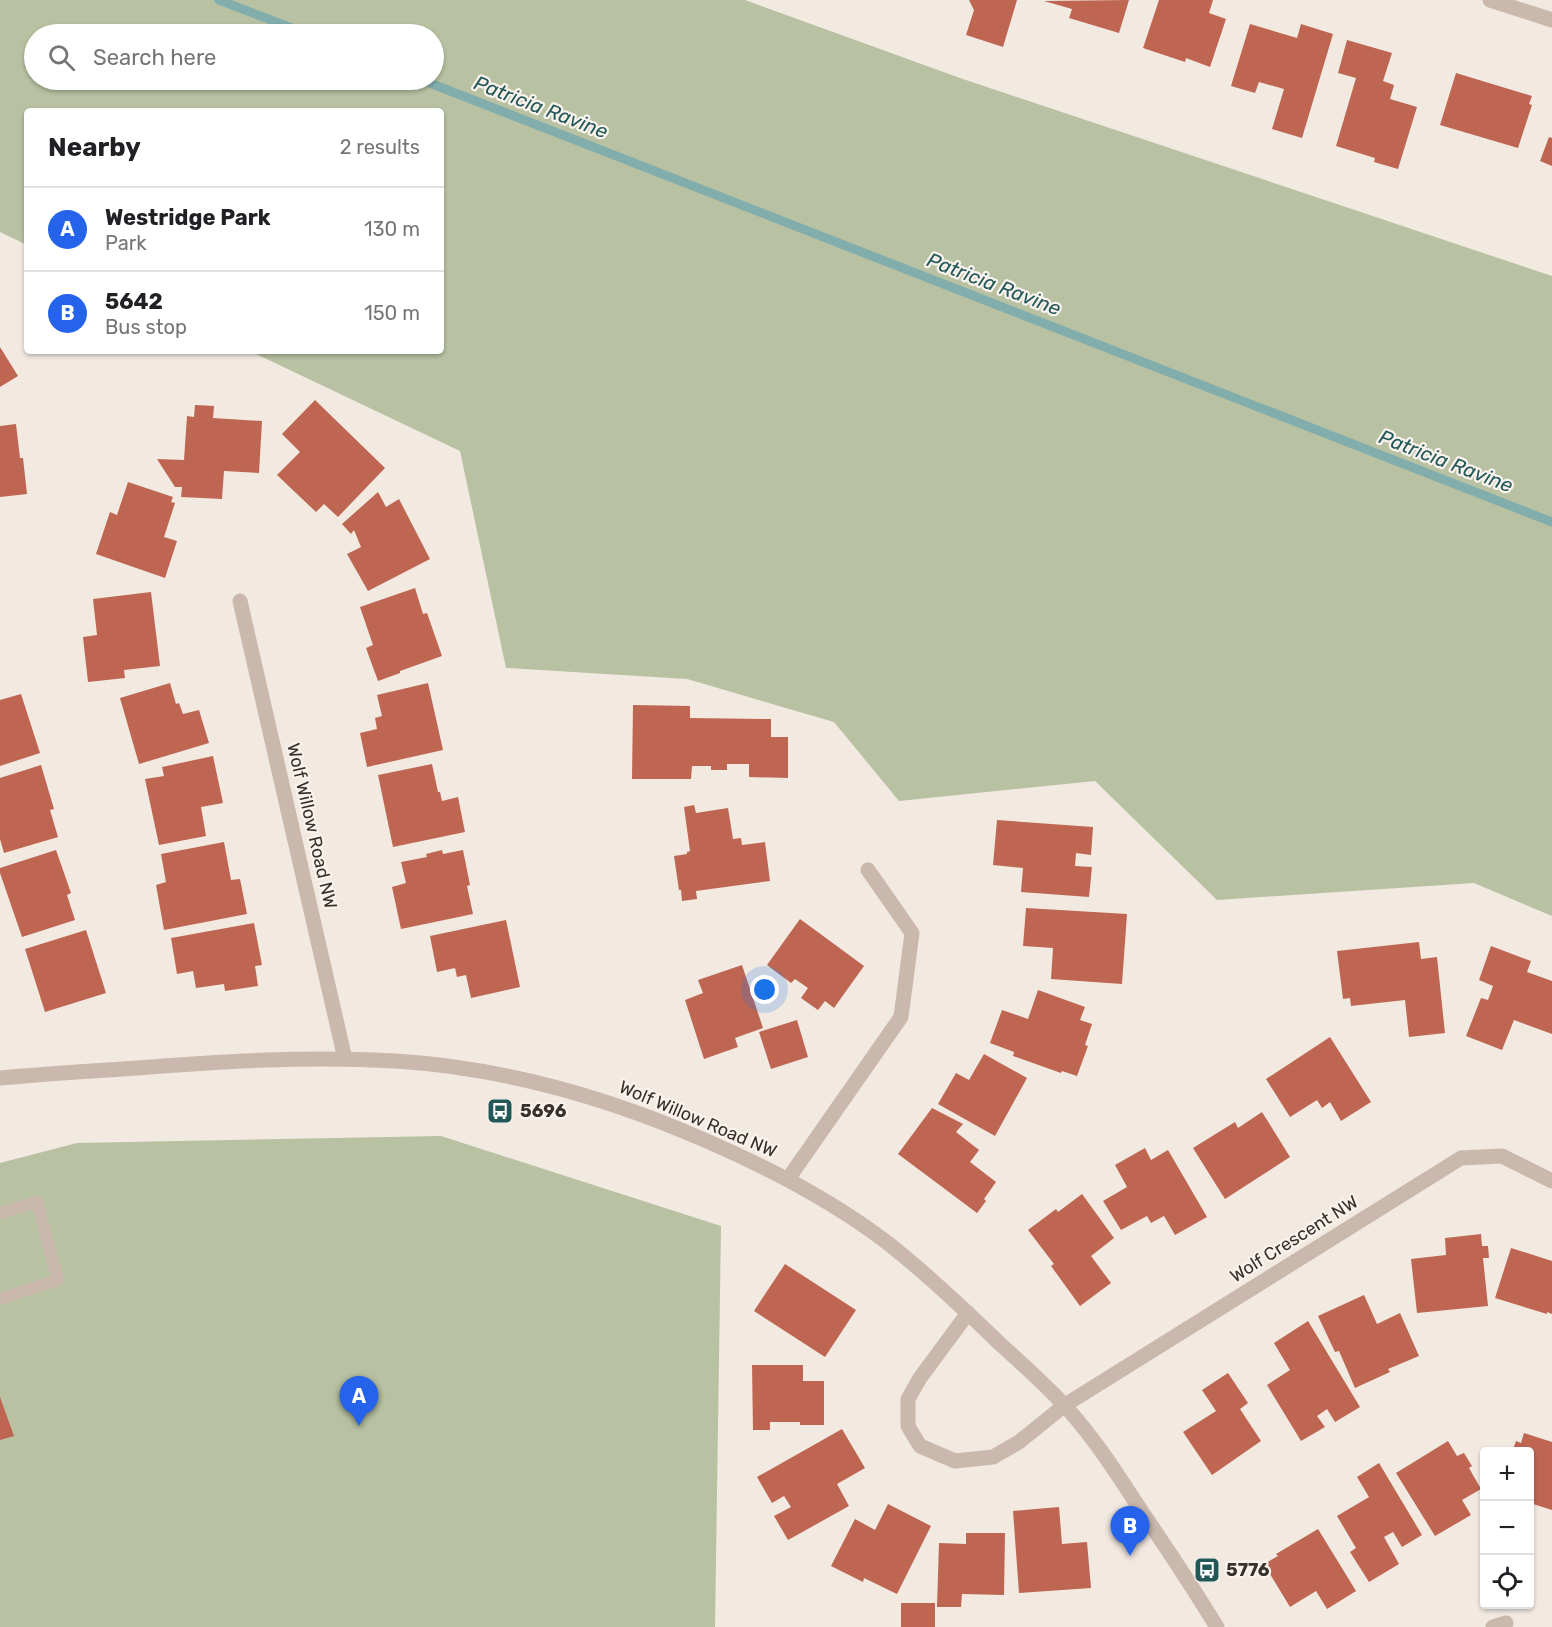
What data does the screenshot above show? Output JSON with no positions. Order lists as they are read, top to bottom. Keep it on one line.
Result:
{"streets":{"street":["Wolf Willow Road NW","Wolf Crescent NW"]},"crossings":[["Wolf Willow Road NW","Wolf Crescent NW"]],"water":["Patricia Ravine"],"places":{"bus stop":["5696","5776"]},"page":{"search":"Search here","heading":["Nearby","2 results"],"list":[{"mark":"A","name":"Westridge Park","note":"Park","value":"130 m"},{"mark":"B","name":"5642","note":"Bus stop","value":"150 m"}],"pins":["A","B"],"map_buttons":["+","−"]}}
